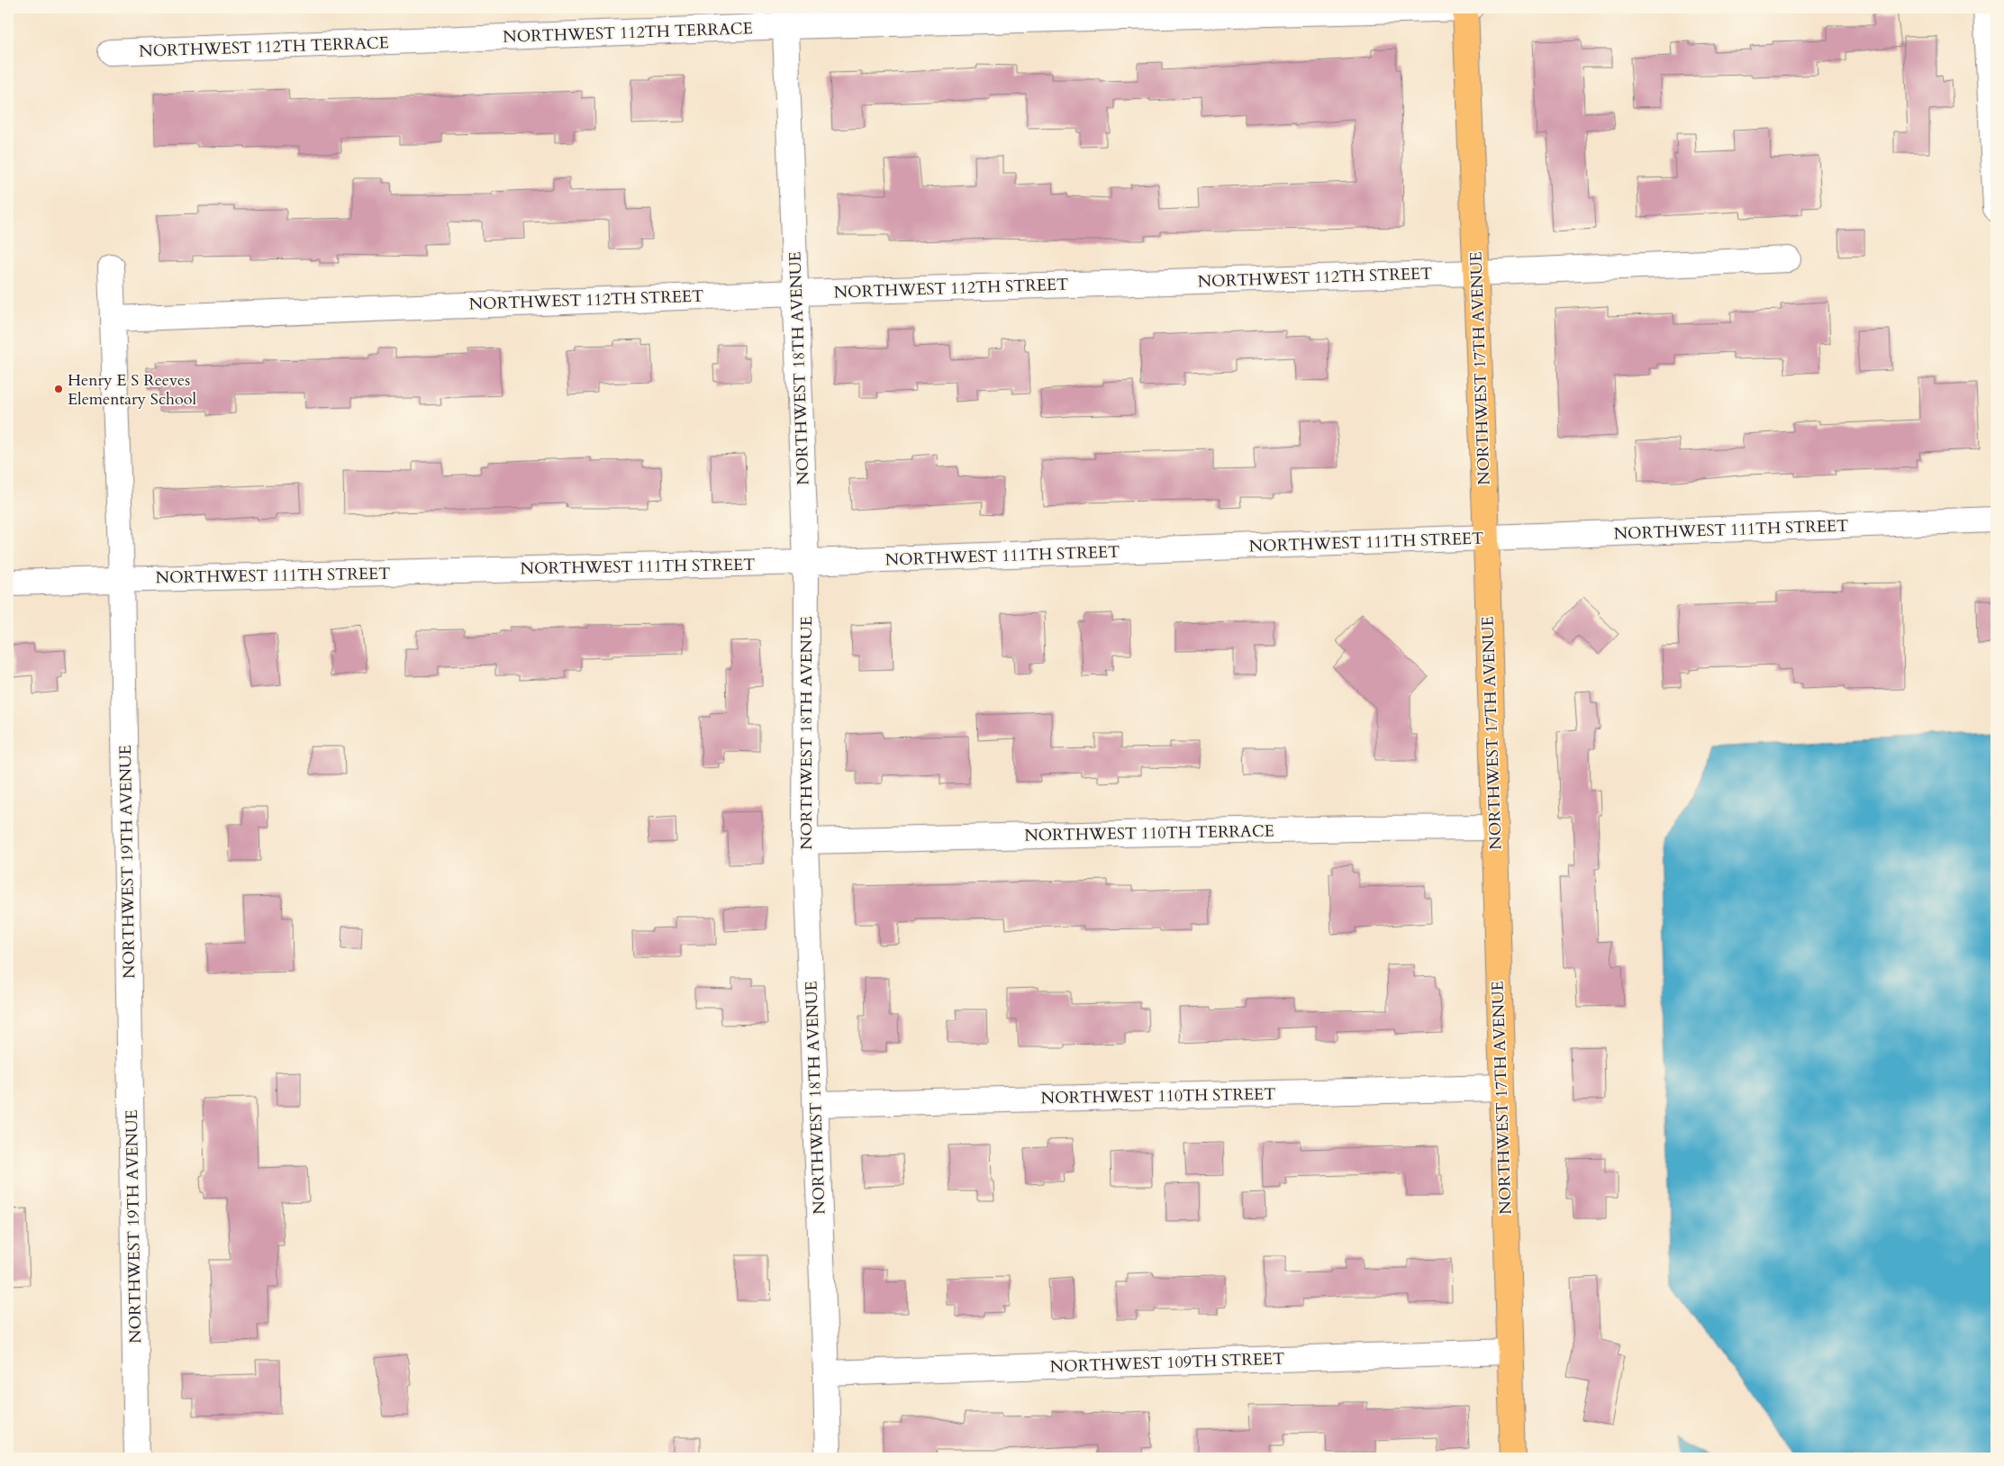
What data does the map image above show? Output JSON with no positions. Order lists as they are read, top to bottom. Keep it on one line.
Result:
{"streets":{"main road":["NORTHWEST 17TH AVENUE"],"street":["NORTHWEST 112TH TERRACE","NORTHWEST 112TH STREET","NORTHWEST 18TH AVENUE","NORTHWEST 111TH STREET","NORTHWEST 110TH TERRACE","NORTHWEST 19TH AVENUE","NORTHWEST 110TH STREET","NORTHWEST 109TH STREET"]},"crossings":[["NORTHWEST 112TH TERRACE","NORTHWEST 18TH AVENUE"],["NORTHWEST 112TH TERRACE","NORTHWEST 17TH AVENUE"],["NORTHWEST 112TH STREET","NORTHWEST 18TH AVENUE"],["NORTHWEST 112TH STREET","NORTHWEST 17TH AVENUE"],["NORTHWEST 112TH STREET","NORTHWEST 19TH AVENUE"],["NORTHWEST 18TH AVENUE","NORTHWEST 111TH STREET"],["NORTHWEST 18TH AVENUE","NORTHWEST 110TH TERRACE"],["NORTHWEST 18TH AVENUE","NORTHWEST 110TH STREET"],["NORTHWEST 18TH AVENUE","NORTHWEST 109TH STREET"],["NORTHWEST 17TH AVENUE","NORTHWEST 111TH STREET"],["NORTHWEST 17TH AVENUE","NORTHWEST 110TH TERRACE"],["NORTHWEST 17TH AVENUE","NORTHWEST 110TH STREET"],["NORTHWEST 17TH AVENUE","NORTHWEST 109TH STREET"],["NORTHWEST 111TH STREET","NORTHWEST 19TH AVENUE"]],"places":["Henry E S Reeves Elementary School"]}
